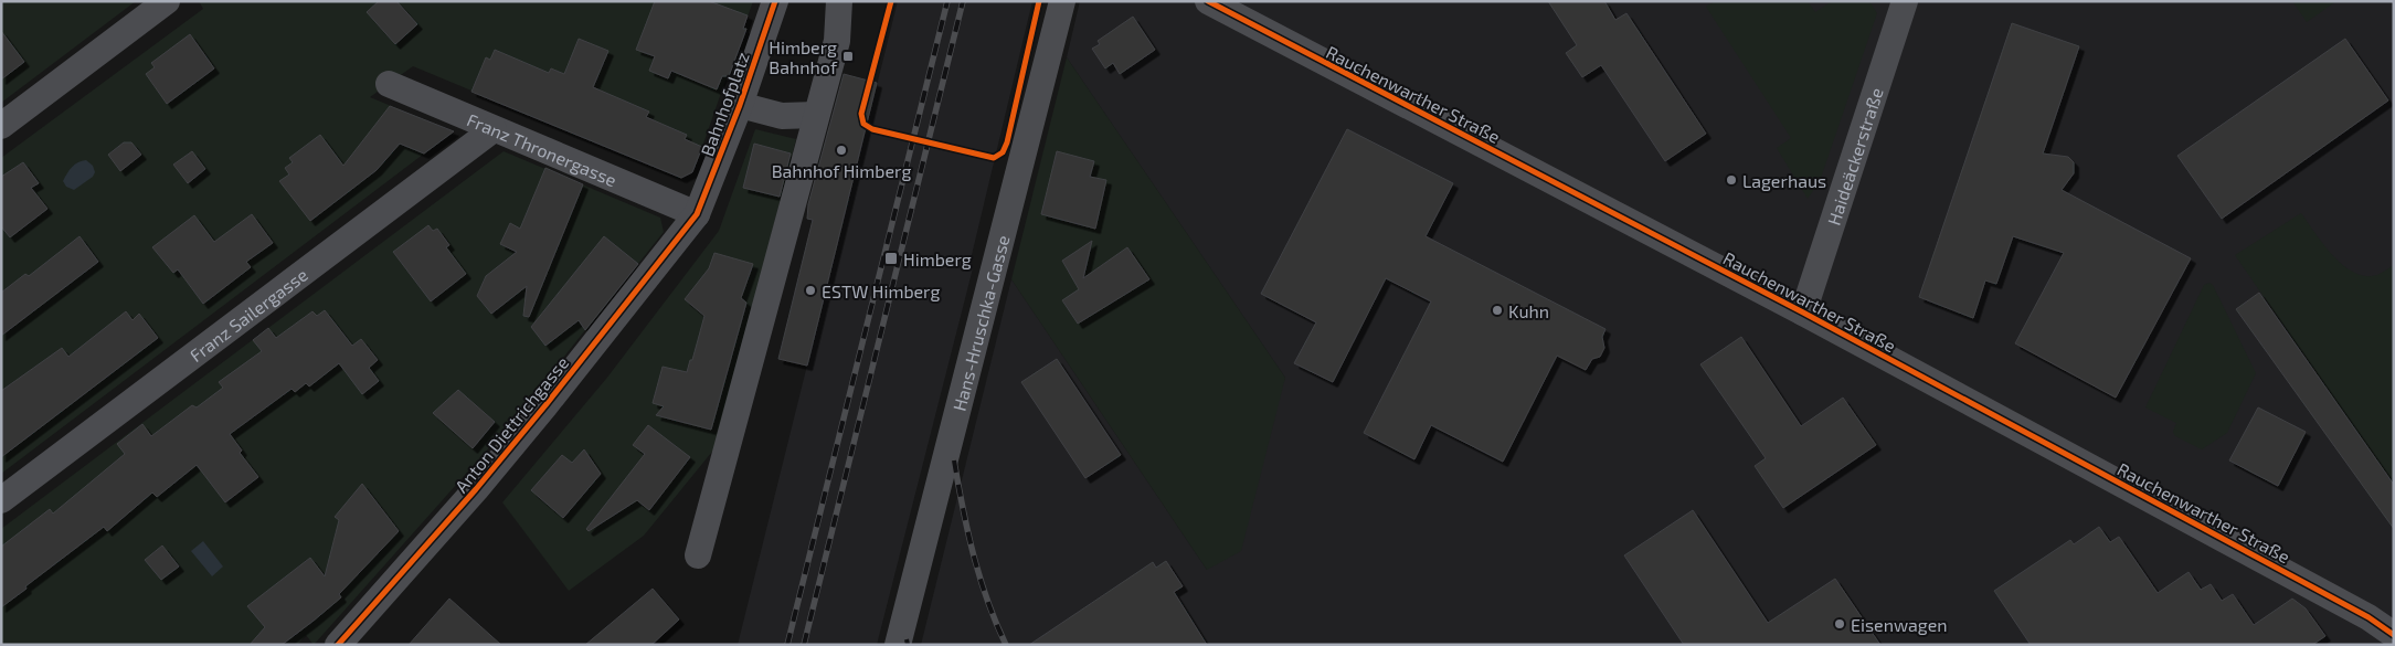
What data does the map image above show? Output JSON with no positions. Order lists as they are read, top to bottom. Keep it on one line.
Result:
{"streets":{"street":["Rauchenwarther Straße","Bahnhofplatz","Franz Thronergasse","Haideäckerstraße","Franz Sailergasse","Hans-Hruschka-Gasse","Anton Diettrichgasse"]},"crossings":[["Rauchenwarther Straße","Haideäckerstraße"],["Bahnhofplatz","Franz Thronergasse"],["Bahnhofplatz","Anton Diettrichgasse"],["Franz Thronergasse","Franz Sailergasse"],["Franz Thronergasse","Anton Diettrichgasse"]],"places":{"transit":["Himberg Bahnhof","Himberg"],"other":["Bahnhof Himberg","Lagerhaus","ESTW Himberg","Kuhn","Eisenwagen"]}}
